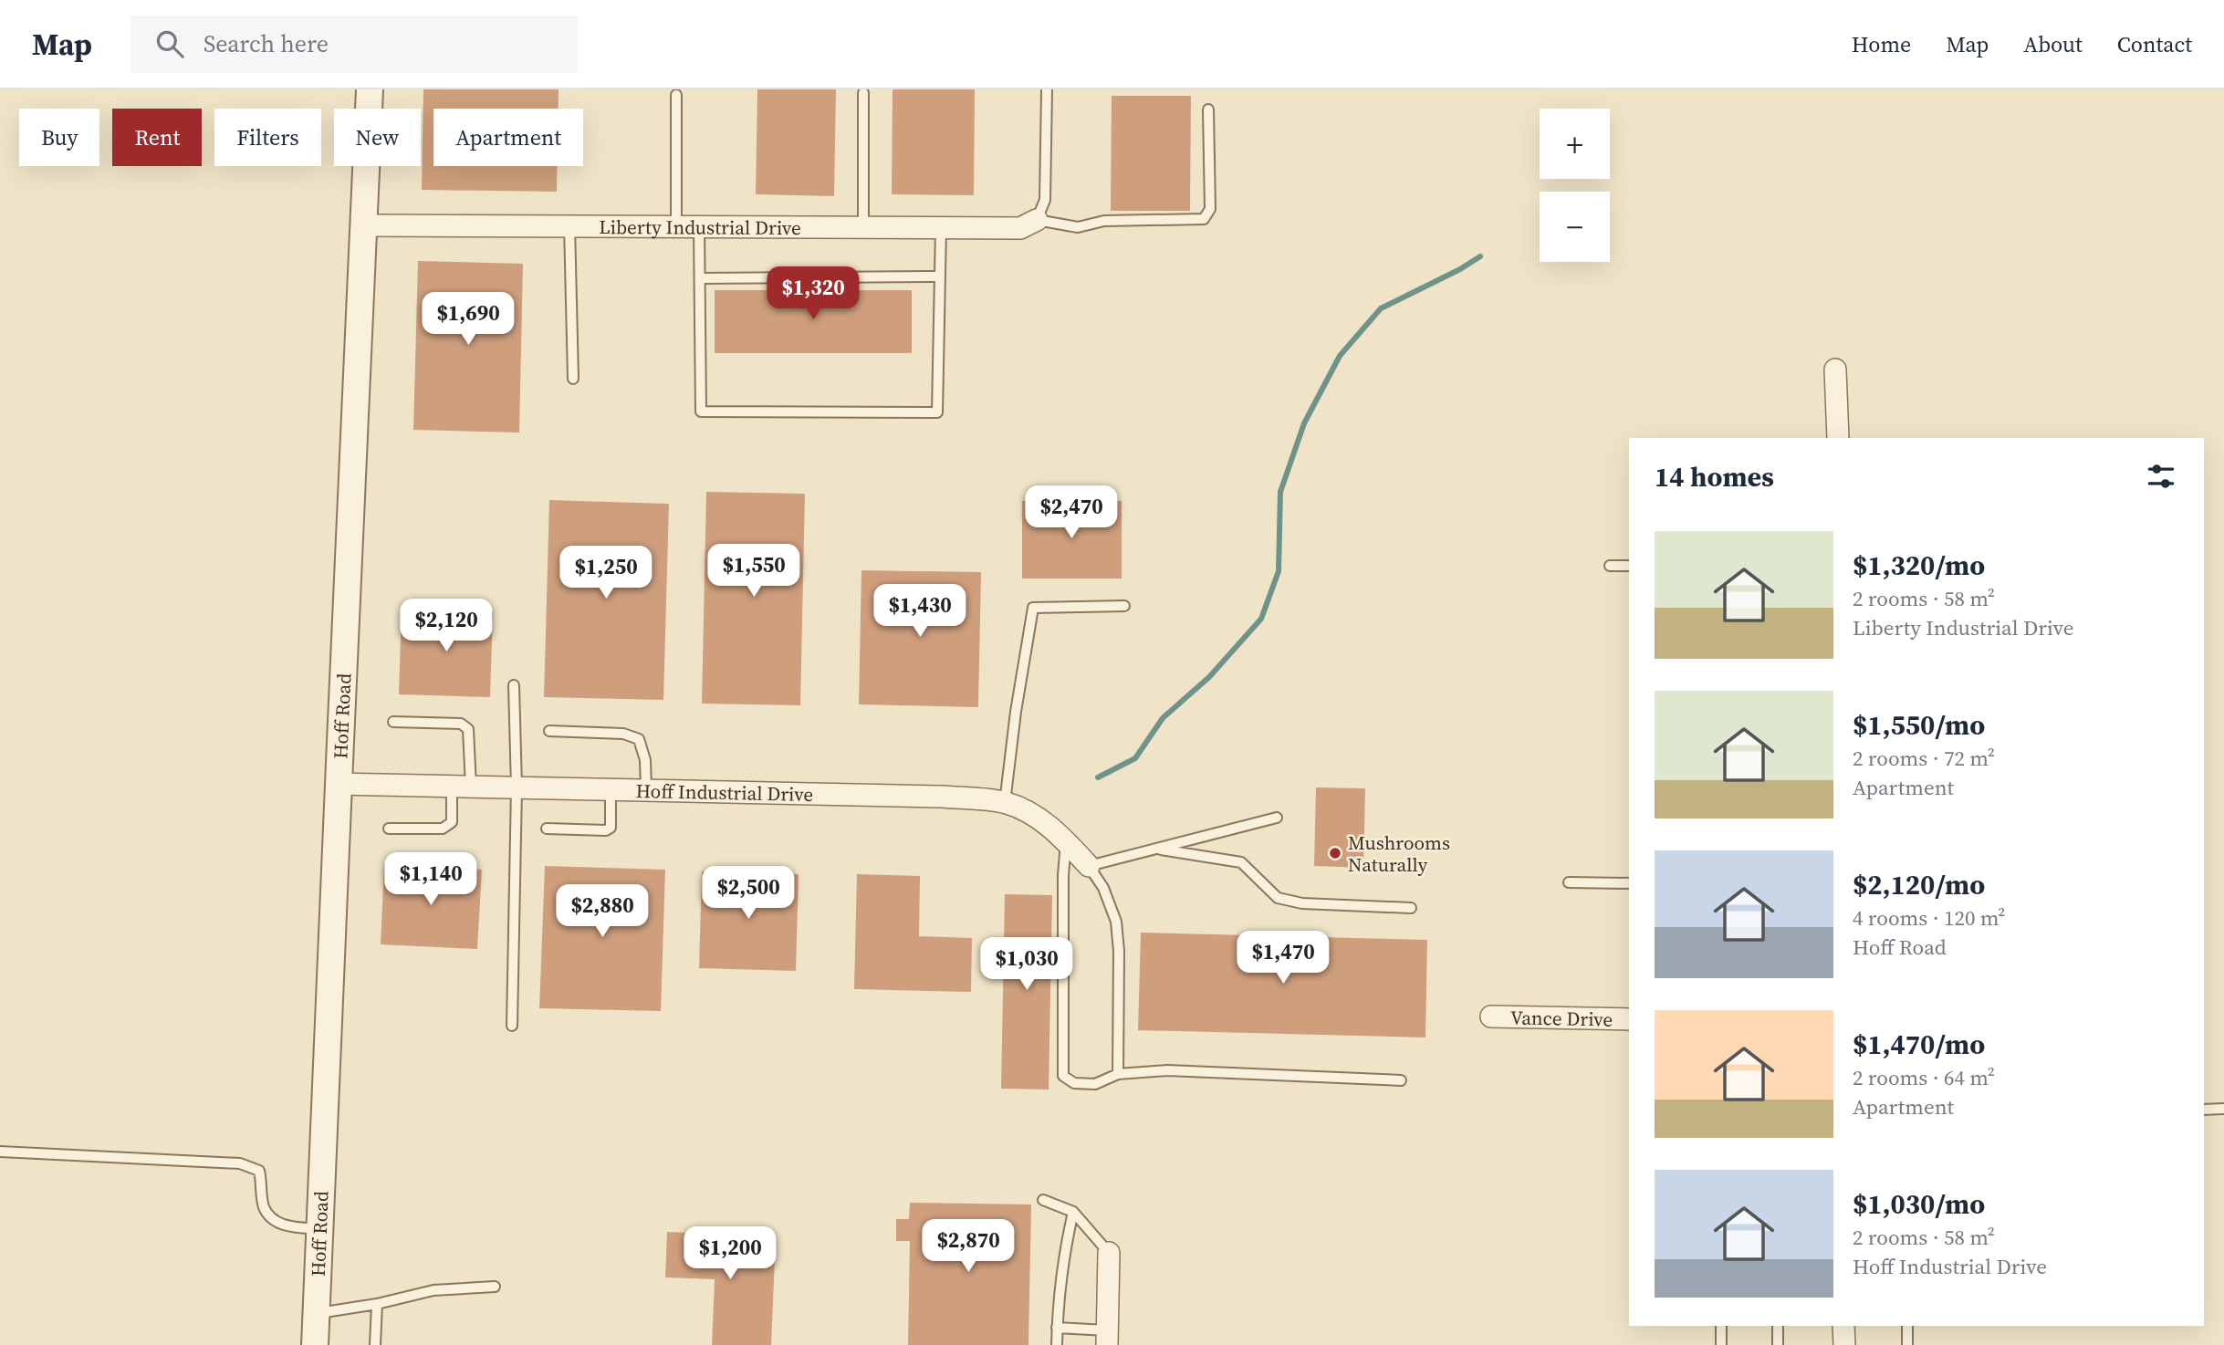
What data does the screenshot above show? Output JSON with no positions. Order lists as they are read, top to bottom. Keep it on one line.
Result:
{"streets":{"street":["Liberty Industrial Drive","Hoff Road","Hoff Industrial Drive","Vance Drive"]},"crossings":[["Liberty Industrial Drive","Hoff Road"],["Hoff Road","Hoff Industrial Drive"]],"places":["Mushrooms Naturally"],"page":{"header":"Map","search":"Search here","nav":["Home","Map","About","Contact"],"map_buttons":["+","−"],"chip":["Buy","Rent","Filters","New","Apartment"],"price":["$1,320","$1,690","$2,470","$1,550","$1,250","$1,430","$2,120","$1,140","$2,500","$2,880","$1,470","$1,030","$2,870","$1,200"],"heading":"14 homes","list":[{"name":"$1,320/mo","note":"2 rooms · 58 m² · Liberty Industrial Drive"},{"name":"$1,550/mo","note":"2 rooms · 72 m² · Apartment"},{"name":"$2,120/mo","note":"4 rooms · 120 m² · Hoff Road"},{"name":"$1,470/mo","note":"2 rooms · 64 m² · Apartment"},{"name":"$1,030/mo","note":"2 rooms · 58 m² · Hoff Industrial Drive"}]}}
